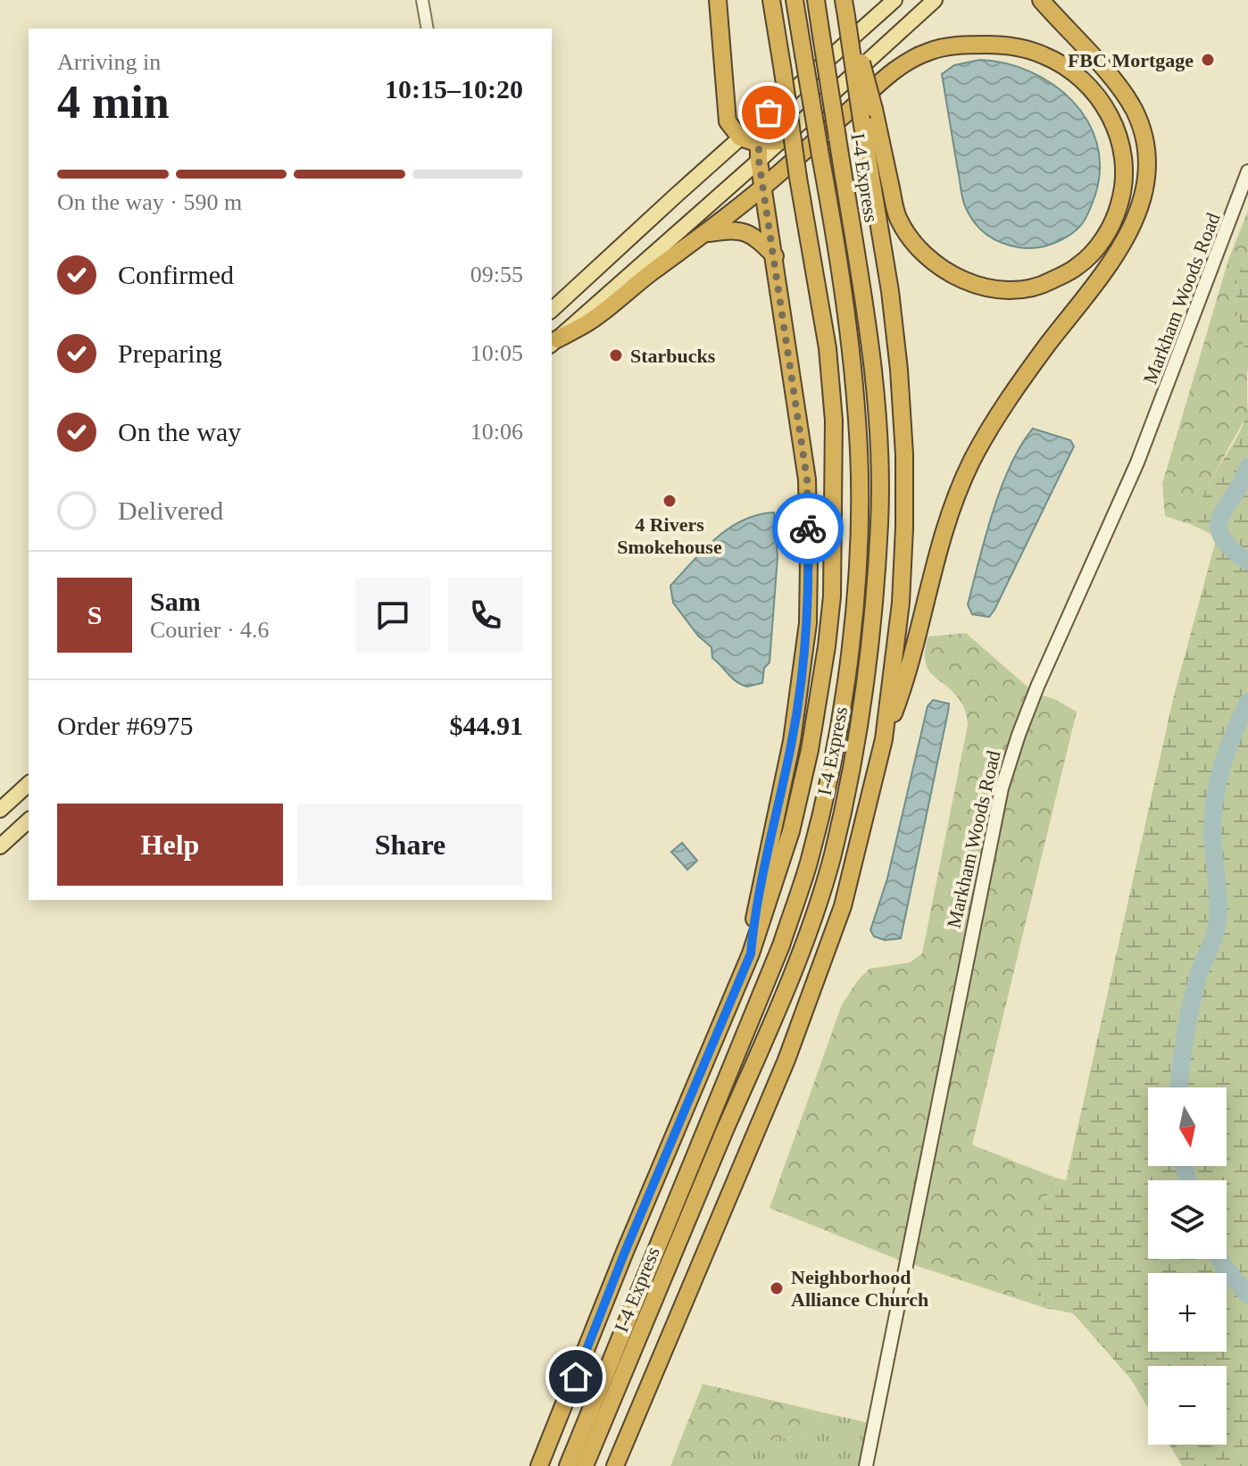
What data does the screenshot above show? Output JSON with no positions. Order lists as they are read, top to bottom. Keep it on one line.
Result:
{"streets":{"highway":["I-4 Express"],"main road":["Markham Woods Road"]},"places":["FBC Mortgage","Starbucks","4 Rivers Smokehouse","Neighborhood Alliance Church"],"north":"bottom","page":{"heading":["4 min","Arriving in","10:15–10:20"],"panel":["Sam","Courier · 4.6","Order #6975","$44.91"],"bar":"On the way · 590 m","list":[["Confirmed","09:55"],["Preparing","10:05"],["On the way","10:06"],"Delivered"],"round":"S","buttons":["Help","Share"],"map_buttons":["+","−"]}}
